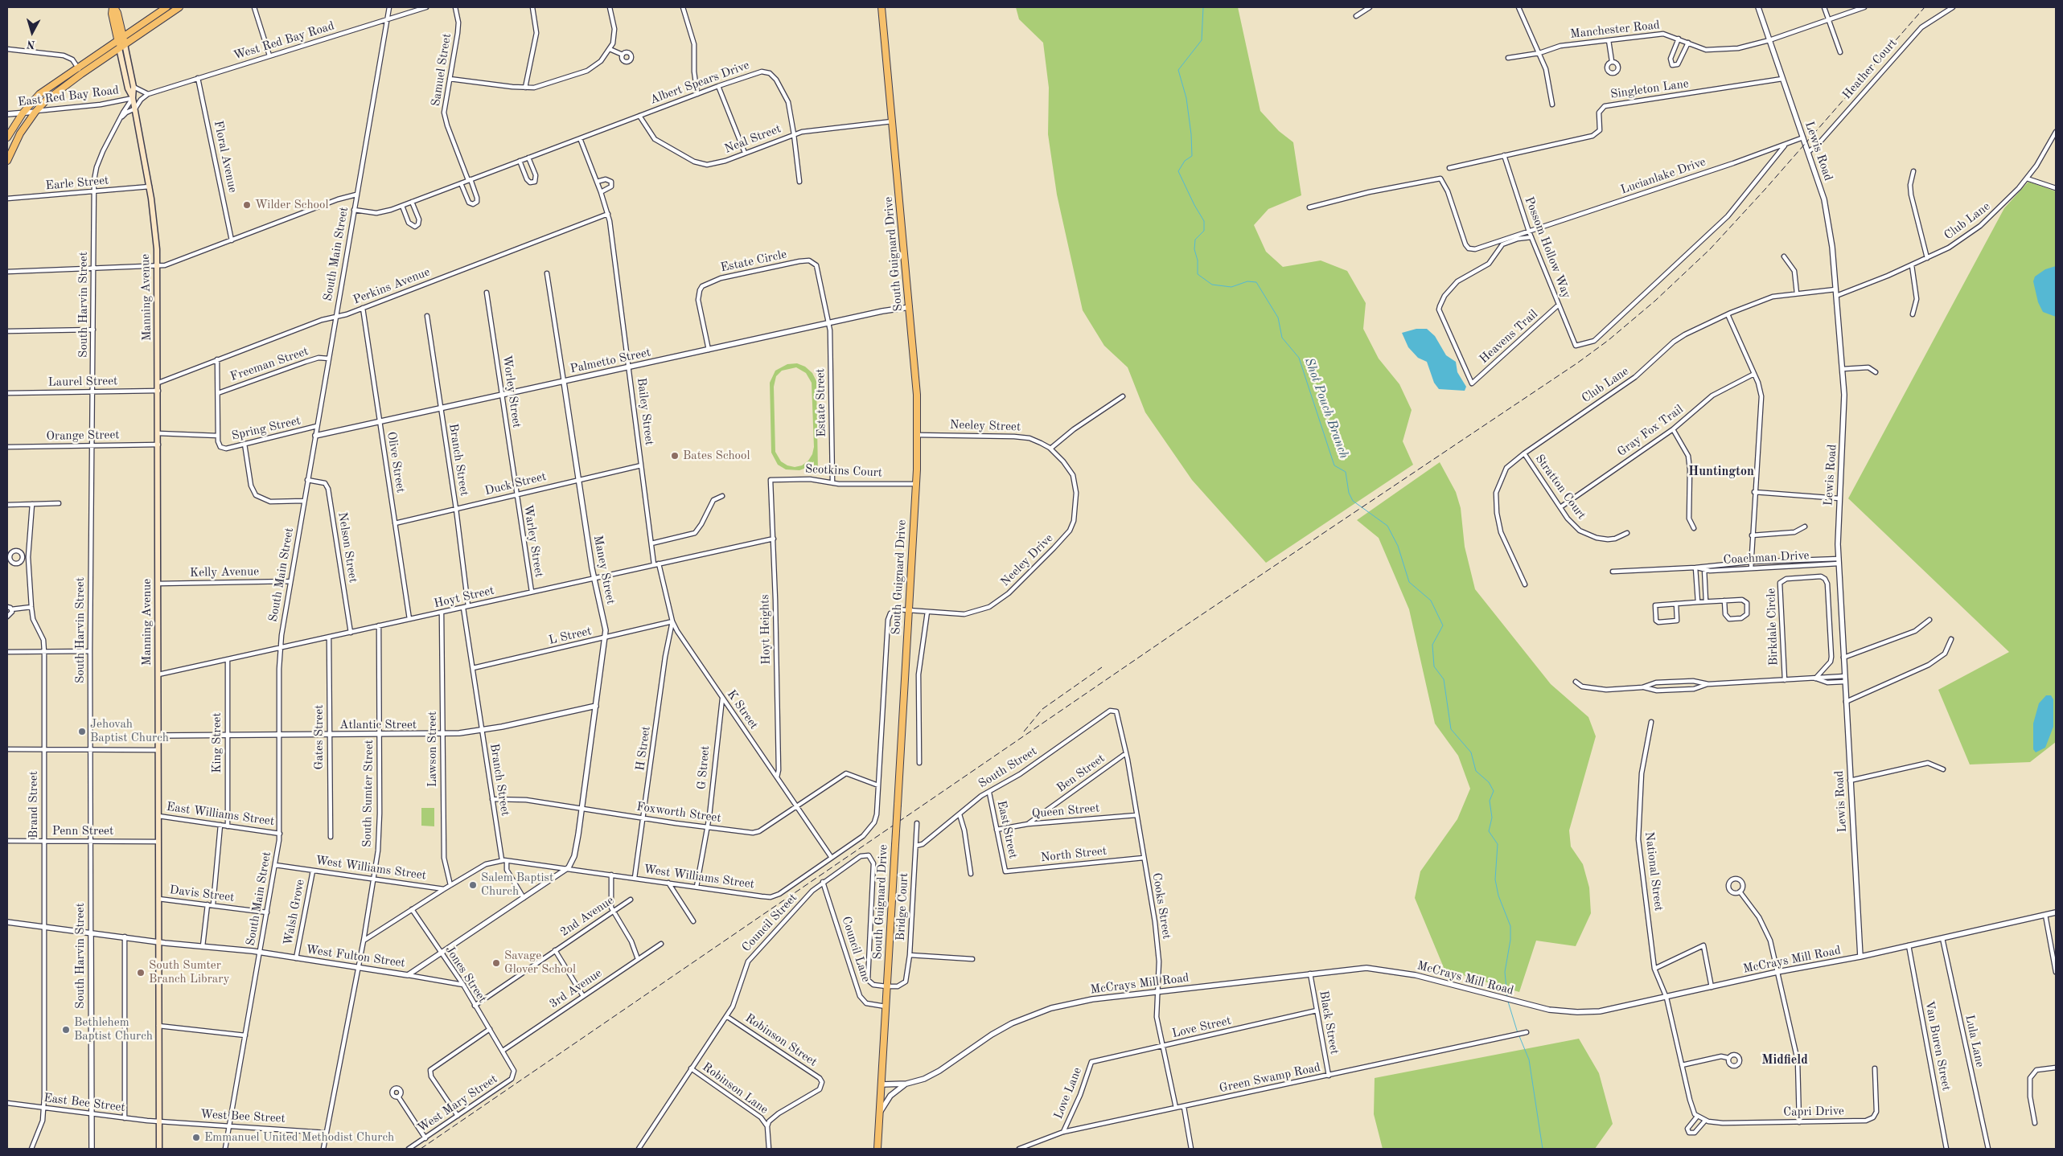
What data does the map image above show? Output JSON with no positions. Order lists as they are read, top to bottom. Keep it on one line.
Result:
{"streets":{"main road":["South Guignard Drive","Manning Avenue"],"street":["Manchester Road","West Red Bay Road","Heather Court","Samuel Street","Albert Spears Drive","Singleton Lane","East Red Bay Road","Neal Street","Lewis Road","Floral Avenue","Lucianlake Drive","Earle Street","Club Lane","Possom Hollow Way","South Main Street","Estate Circle","Perkins Avenue","South Harvin Street","Heavens Trail","Palmetto Street","Freeman Street","Laurel Street","Worley Street","Estate Street","Bailey Street","Neeley Street","Spring Street","Gray Fox Trail","Orange Street","Branch Street","Olive Street","Scotkins Court","Duck Street","Stratton Court","Warley Street","Nelson Street","Coachman Drive","Neeley Drive","Maney Street","Kelly Avenue","Hoyt Street","Birkdale Circle","Hoyt Heights","L Street","K Street","Atlantic Street","Gates Street","King Street","H Street","Lawson Street","G Street","South Street","Ben Street","South Sumter Street","Brand Street","Queen Street","Foxworth Street","East Williams Street","East Street","Penn Street","North Street","West Williams Street","National Street","Davis Street","Cooks Street","Bridge Court","Walsh Grove","2nd Avenue","Council Street","Council Lane","West Fulton Street","McCrays Mill Road","Jones Street","3rd Avenue","Black Street","Love Street","Robinson Street","Lula Lane","Van Buren Street","Green Swamp Road","Robinson Lane","Love Lane","East Bee Street","West Mary Street","Capri Drive","West Bee Street"]},"crossings":[["Manchester Road","Lewis Road"],["West Red Bay Road","Floral Avenue"],["West Red Bay Road","South Main Street"],["Heather Court","Lewis Road"],["Samuel Street","Albert Spears Drive"],["Albert Spears Drive","Neal Street"],["Albert Spears Drive","South Main Street"],["Albert Spears Drive","Bailey Street"],["Singleton Lane","Lewis Road"],["Singleton Lane","Possom Hollow Way"],["East Red Bay Road","Manning Avenue"],["East Red Bay Road","South Harvin Street"],["Neal Street","South Guignard Drive"],["Lewis Road","Lucianlake Drive"],["Lewis Road","Club Lane"],["Lewis Road","Coachman Drive"],["Lewis Road","McCrays Mill Road"],["Lucianlake Drive","Possom Hollow Way"],["Earle Street","Manning Avenue"],["Earle Street","South Harvin Street"],["Club Lane","Stratton Court"],["Possom Hollow Way","Heavens Trail"],["South Main Street","Perkins Avenue"],["South Main Street","Palmetto Street"],["South Main Street","Freeman Street"],["South Main Street","Spring Street"],["South Main Street","Nelson Street"],["South Main Street","Kelly Avenue"],["South Main Street","Hoyt Street"],["South Main Street","Atlantic Street"],["South Main Street","East Williams Street"],["South Main Street","West Williams Street"],["South Main Street","Davis Street"],["South Main Street","West Fulton Street"],["South Main Street","West Bee Street"],["South Guignard Drive","Palmetto Street"],["South Guignard Drive","Neeley Street"],["South Guignard Drive","Scotkins Court"],["South Guignard Drive","Neeley Drive"],["South Guignard Drive","West Williams Street"],["South Guignard Drive","Council Street"],["South Guignard Drive","Council Lane"],["South Guignard Drive","McCrays Mill Road"],["Estate Circle","Palmetto Street"],["Estate Circle","Estate Street"],["Perkins Avenue","Manning Avenue"],["Perkins Avenue","Bailey Street"],["Perkins Avenue","Olive Street"],["Manning Avenue","South Harvin Street"],["Manning Avenue","Laurel Street"],["Manning Avenue","Orange Street"],["Manning Avenue","Kelly Avenue"],["Manning Avenue","Hoyt Street"],["Manning Avenue","Atlantic Street"],["Manning Avenue","East Williams Street"],["Manning Avenue","Penn Street"],["Manning Avenue","Davis Street"],["Manning Avenue","West Fulton Street"],["Manning Avenue","East Bee Street"],["Manning Avenue","West Bee Street"],["South Harvin Street","Laurel Street"],["South Harvin Street","Orange Street"],["South Harvin Street","Penn Street"],["South Harvin Street","West Fulton Street"],["South Harvin Street","East Bee Street"],["Palmetto Street","Worley Street"],["Palmetto Street","Estate Street"],["Palmetto Street","Bailey Street"],["Palmetto Street","Branch Street"],["Palmetto Street","Olive Street"],["Palmetto Street","Maney Street"],["Worley Street","Duck Street"],["Worley Street","Warley Street"],["Estate Street","Scotkins Court"],["Bailey Street","Duck Street"],["Bailey Street","Hoyt Street"],["Bailey Street","K Street"],["Neeley Street","Neeley Drive"],["Gray Fox Trail","Stratton Court"],["Branch Street","Duck Street"],["Branch Street","Hoyt Street"],["Branch Street","L Street"],["Branch Street","Atlantic Street"],["Branch Street","Foxworth Street"],["Branch Street","West Williams Street"],["Olive Street","Duck Street"],["Olive Street","Hoyt Street"],["Scotkins Court","Hoyt Heights"],["Duck Street","Warley Street"],["Duck Street","Maney Street"],["Warley Street","Hoyt Street"],["Nelson Street","Hoyt Street"],["Neeley Drive","West Williams Street"],["Maney Street","Hoyt Street"],["Maney Street","L Street"],["Maney Street","Atlantic Street"],["Maney Street","Foxworth Street"],["Maney Street","West Williams Street"],["Maney Street","West Fulton Street"],["Hoyt Street","Hoyt Heights"],["Hoyt Street","K Street"],["Hoyt Street","Gates Street"],["Hoyt Street","King Street"],["Hoyt Street","Lawson Street"],["Hoyt Street","South Sumter Street"],["Hoyt Heights","K Street"],["L Street","K Street"],["L Street","H Street"],["K Street","H Street"],["K Street","G Street"],["K Street","Foxworth Street"],["K Street","West Williams Street"],["Atlantic Street","Gates Street"],["Atlantic Street","King Street"],["Atlantic Street","Lawson Street"],["Atlantic Street","South Sumter Street"],["King Street","East Williams Street"],["H Street","Foxworth Street"],["H Street","West Williams Street"],["Lawson Street","West Williams Street"],["G Street","Foxworth Street"],["G Street","West Williams Street"],["South Street","East Street"],["South Street","Cooks Street"],["South Street","Bridge Court"],["Ben Street","Queen Street"],["Ben Street","Cooks Street"],["South Sumter Street","West Williams Street"],["South Sumter Street","West Fulton Street"],["South Sumter Street","West Bee Street"],["Brand Street","Penn Street"],["Brand Street","West Fulton Street"],["Brand Street","East Bee Street"],["Queen Street","East Street"],["Queen Street","Cooks Street"],["Foxworth Street","West Williams Street"],["East Street","North Street"],["North Street","Cooks Street"],["West Williams Street","Walsh Grove"],["West Williams Street","West Fulton Street"],["National Street","McCrays Mill Road"],["Cooks Street","McCrays Mill Road"],["Cooks Street","Love Street"],["Cooks Street","Green Swamp Road"],["Walsh Grove","West Fulton Street"],["2nd Avenue","Jones Street"],["Council Street","Council Lane"],["Council Street","Robinson Street"],["Council Street","Robinson Lane"],["West Fulton Street","Jones Street"],["McCrays Mill Road","Black Street"],["McCrays Mill Road","Lula Lane"],["McCrays Mill Road","Van Buren Street"],["Jones Street","3rd Avenue"],["Jones Street","West Mary Street"],["3rd Avenue","West Mary Street"],["Black Street","Love Street"],["Black Street","Green Swamp Road"],["Love Street","Love Lane"],["Robinson Street","Robinson Lane"],["Green Swamp Road","Love Lane"],["East Bee Street","West Bee Street"]],"districts":["Huntington","Midfield"],"water":["Shot Pouch Branch"],"places":["Wilder School","Bates School","Jehovah Baptist Church","Salem Baptist Church","Savage Glover School","South Sumter Branch Library","Bethlehem Baptist Church","Emmanuel United Methodist Church"],"north":"bottom"}
